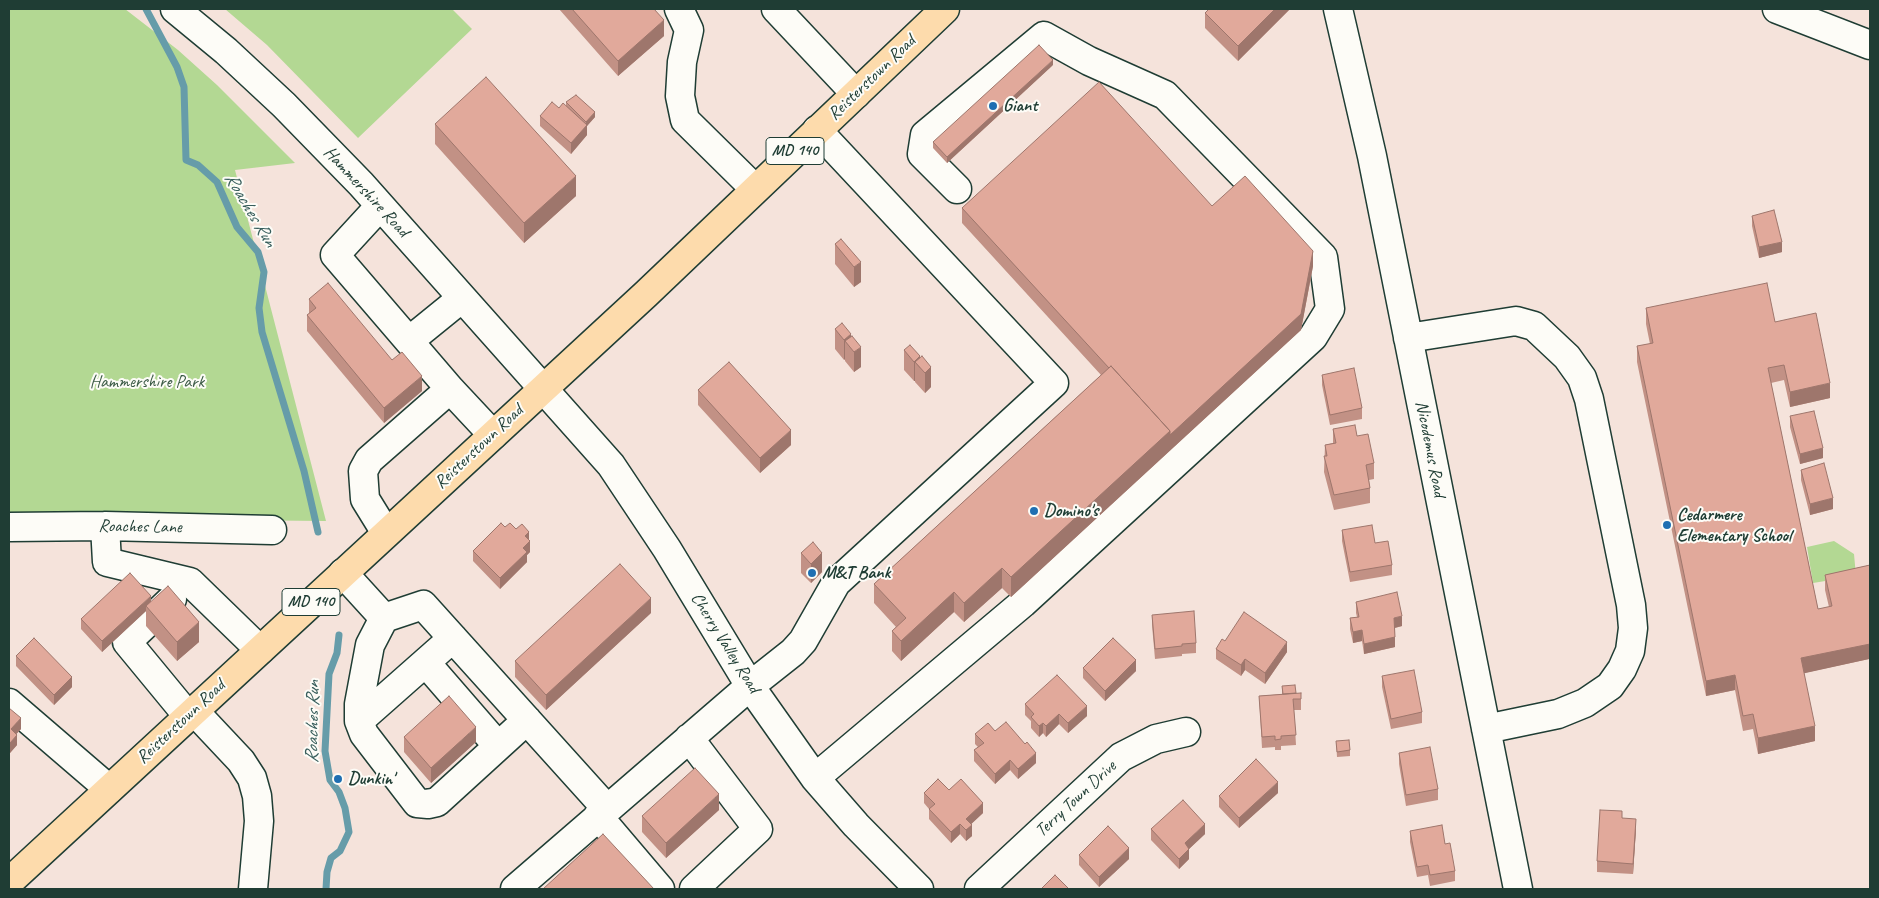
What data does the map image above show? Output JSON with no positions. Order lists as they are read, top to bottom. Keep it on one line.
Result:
{"streets":{"main road":["Reisterstown Road","MD 140"],"street":["Hammershire Road","Nicodemus Road","Roaches Lane","Cherry Valley Road","Terry Town Drive"]},"crossings":[["Reisterstown Road","Hammershire Road"],["Reisterstown Road","Cherry Valley Road"],["Hammershire Road","Cherry Valley Road"]],"water":["Roaches Run"],"parks":["Hammershire Park"],"places":["Giant","Domino's","Cedarmere Elementary School","M&T Bank","Dunkin'"]}
